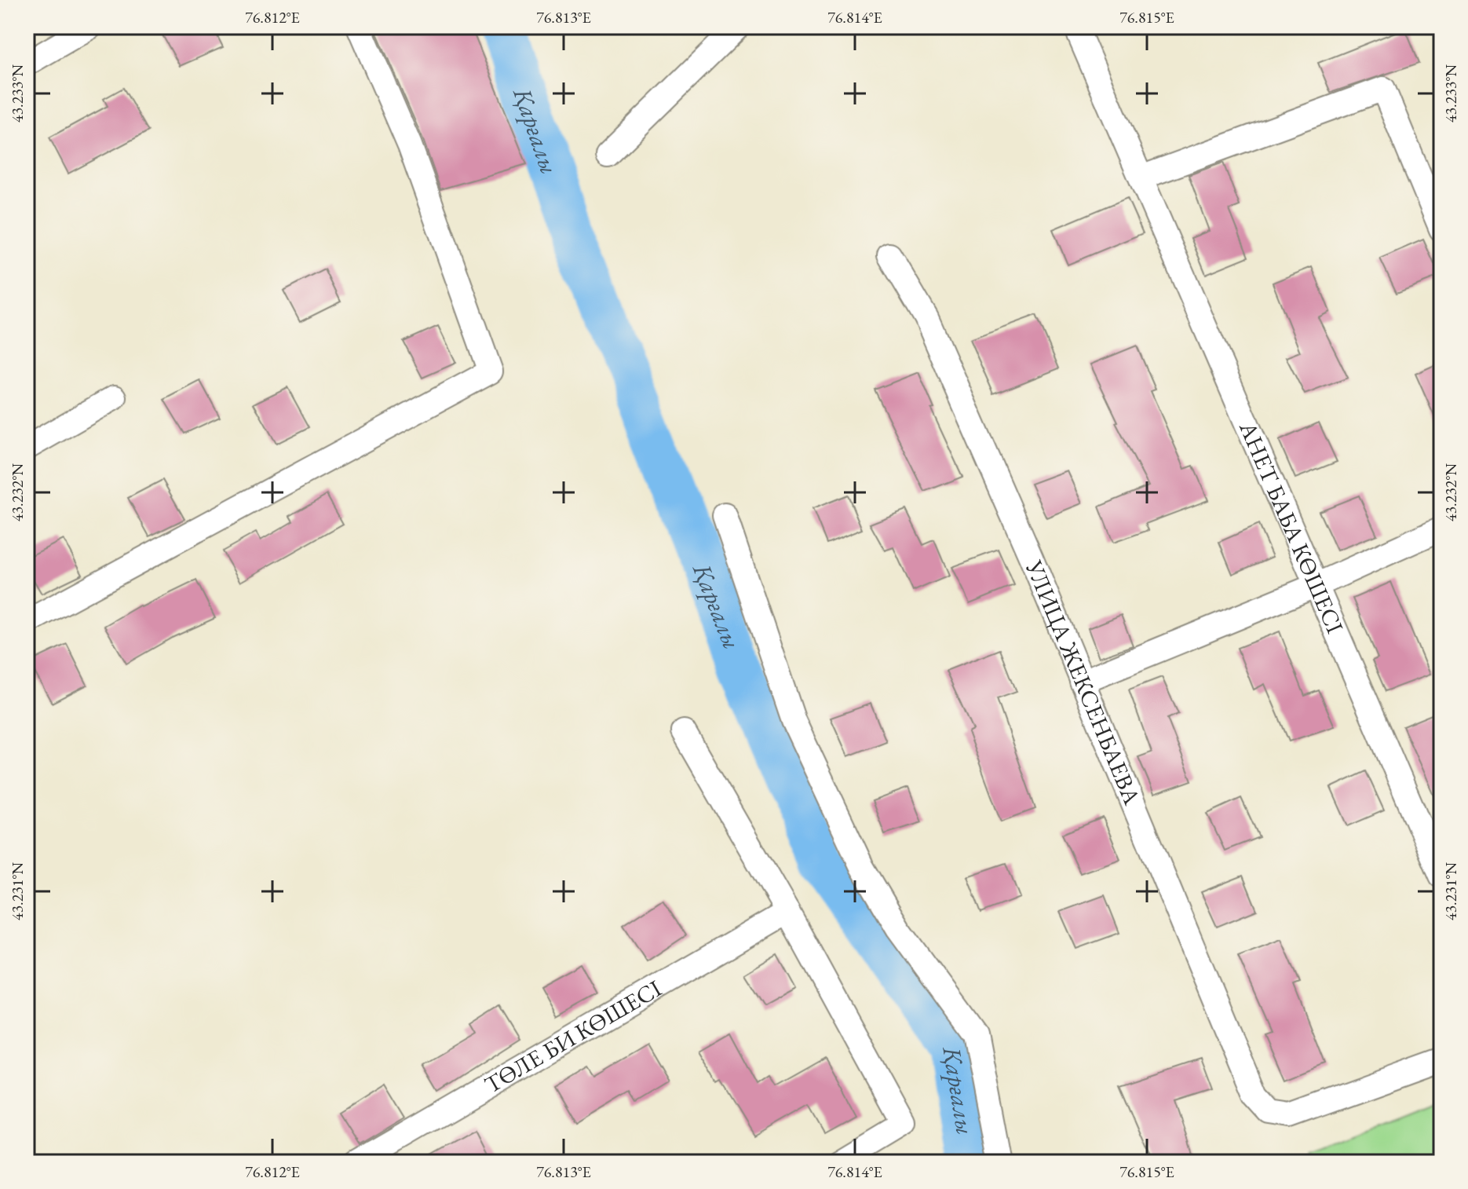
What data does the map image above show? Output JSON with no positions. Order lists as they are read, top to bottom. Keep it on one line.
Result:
{"streets":{"street":["АНЕТ БАБА КӨШЕСІ","УЛИЦА ЖЕКСЕНБАЕВА","ТӨЛЕ БИ КӨШЕСІ"]},"water":["Қарғалы"],"coordinates":["76.812°E","76.813°E","76.814°E","76.815°E","43.233°N","43.232°N","43.231°N"]}
